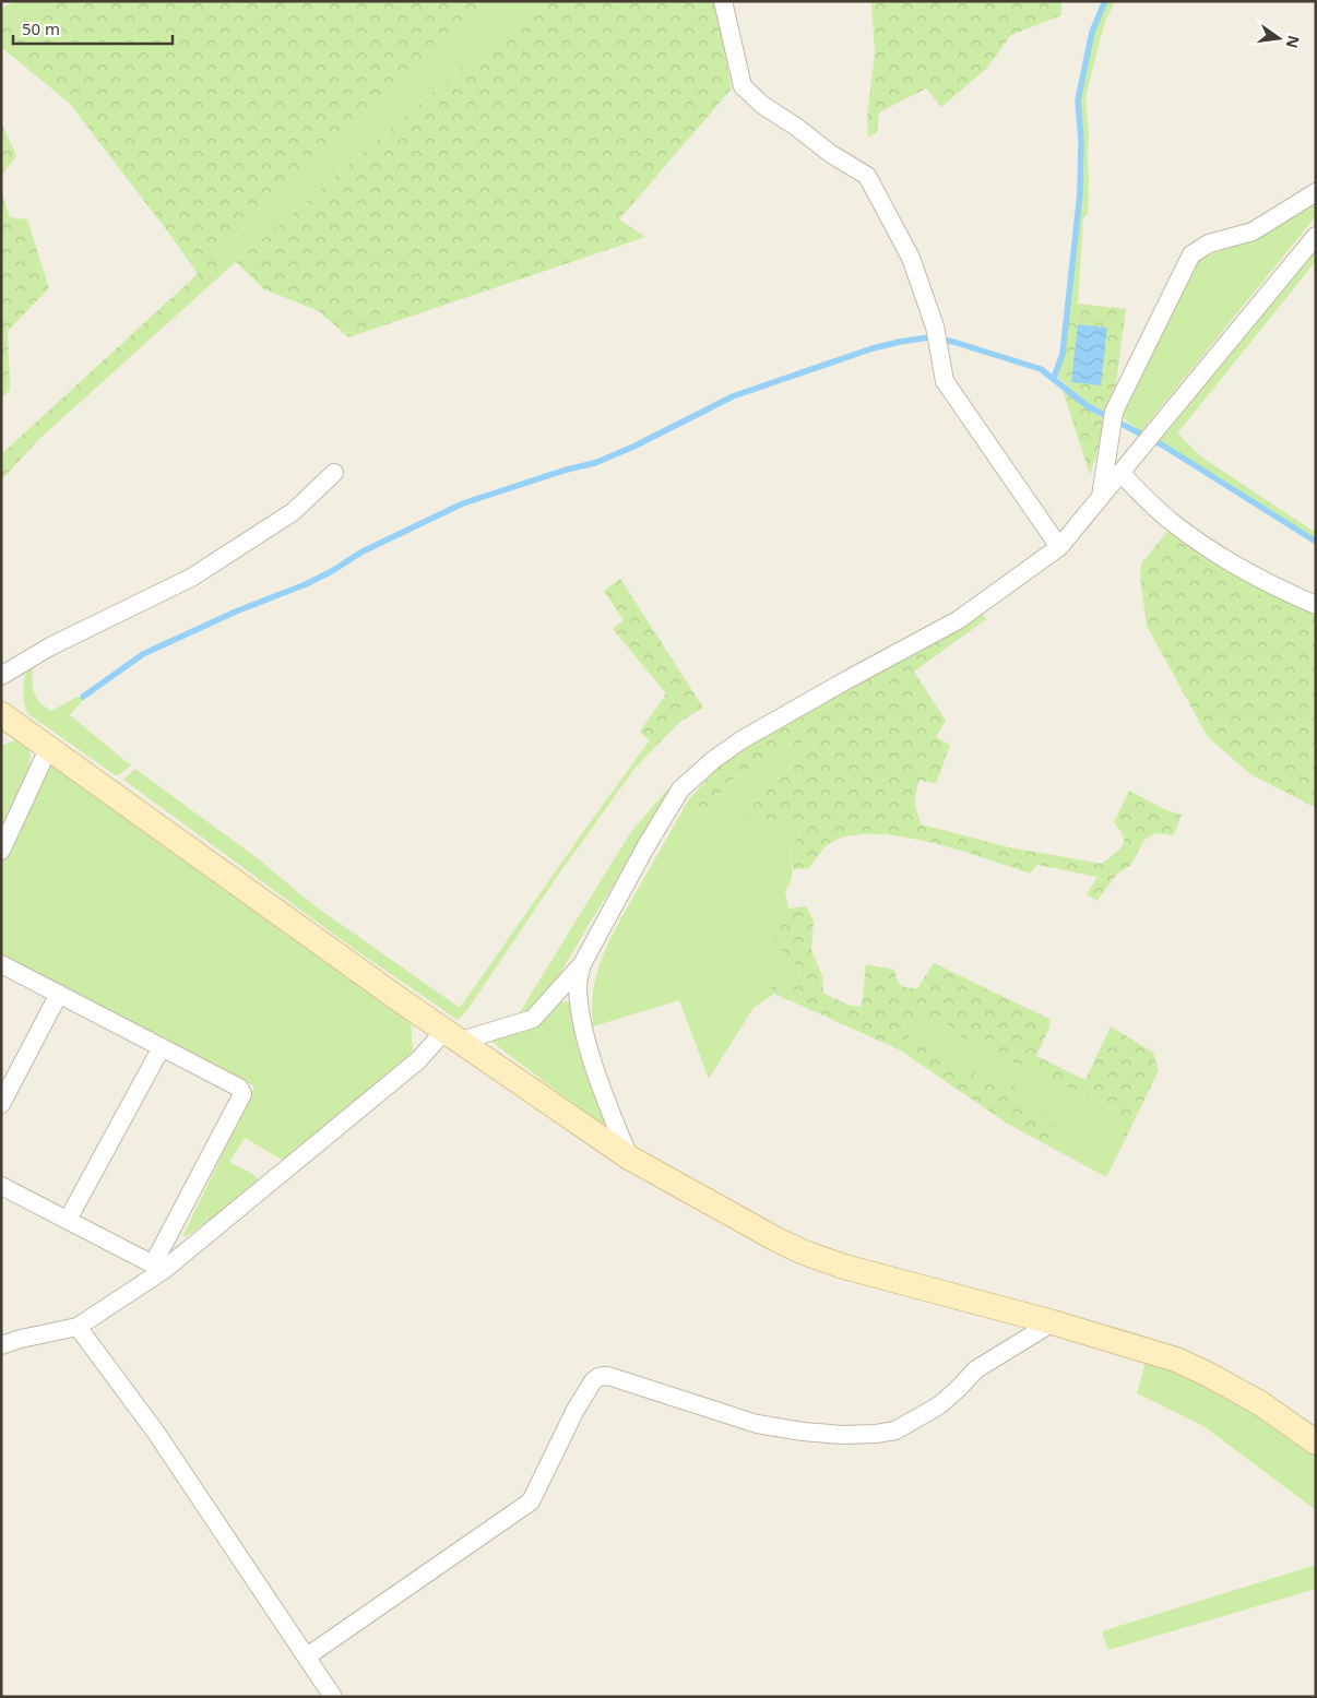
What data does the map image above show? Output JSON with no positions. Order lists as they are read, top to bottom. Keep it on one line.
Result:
{"scale_bar":"50 m","north":"right"}
